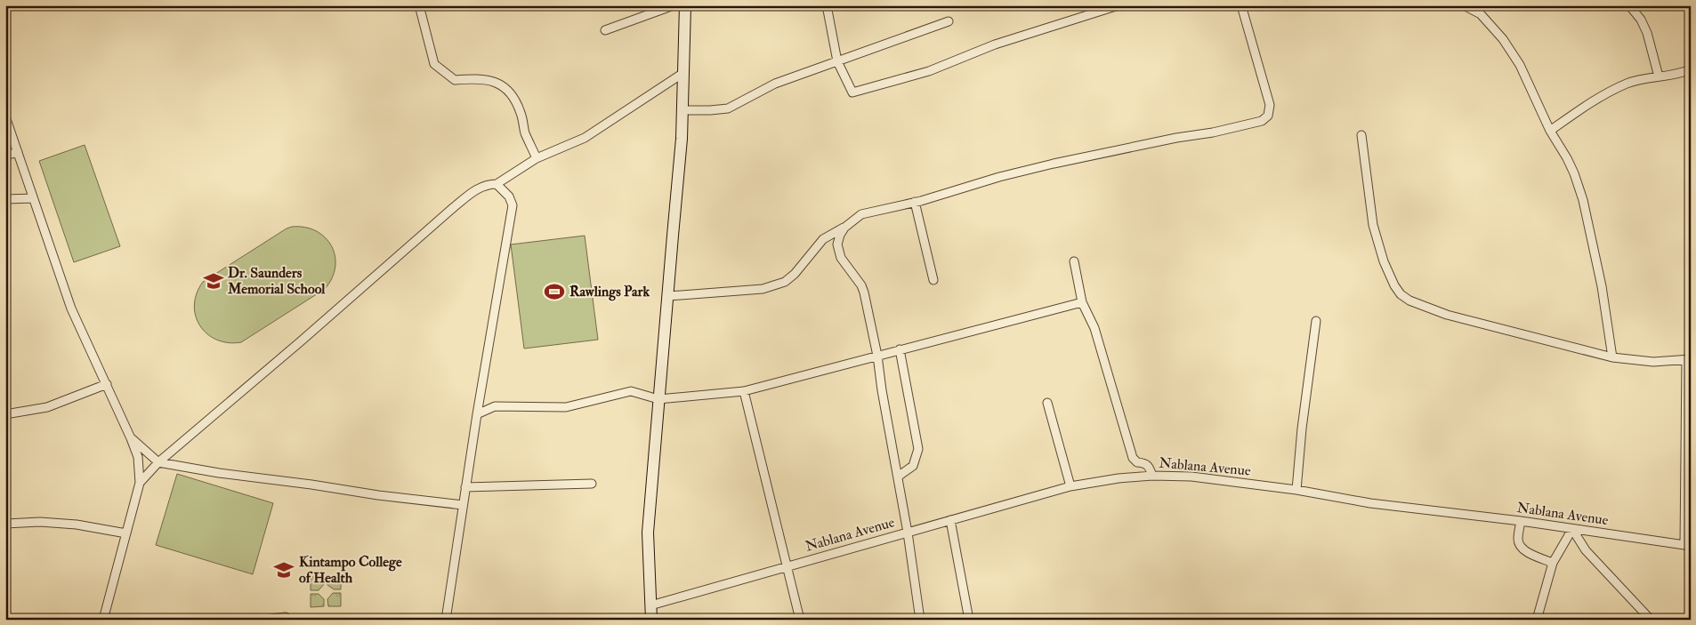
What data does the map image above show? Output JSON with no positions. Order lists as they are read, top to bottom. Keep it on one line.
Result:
{"streets":{"street":["Nablana Avenue"]},"places":{"school or university":["Dr. Saunders Memorial School","Kintampo College of Health"],"sports":["Rawlings Park"]}}
